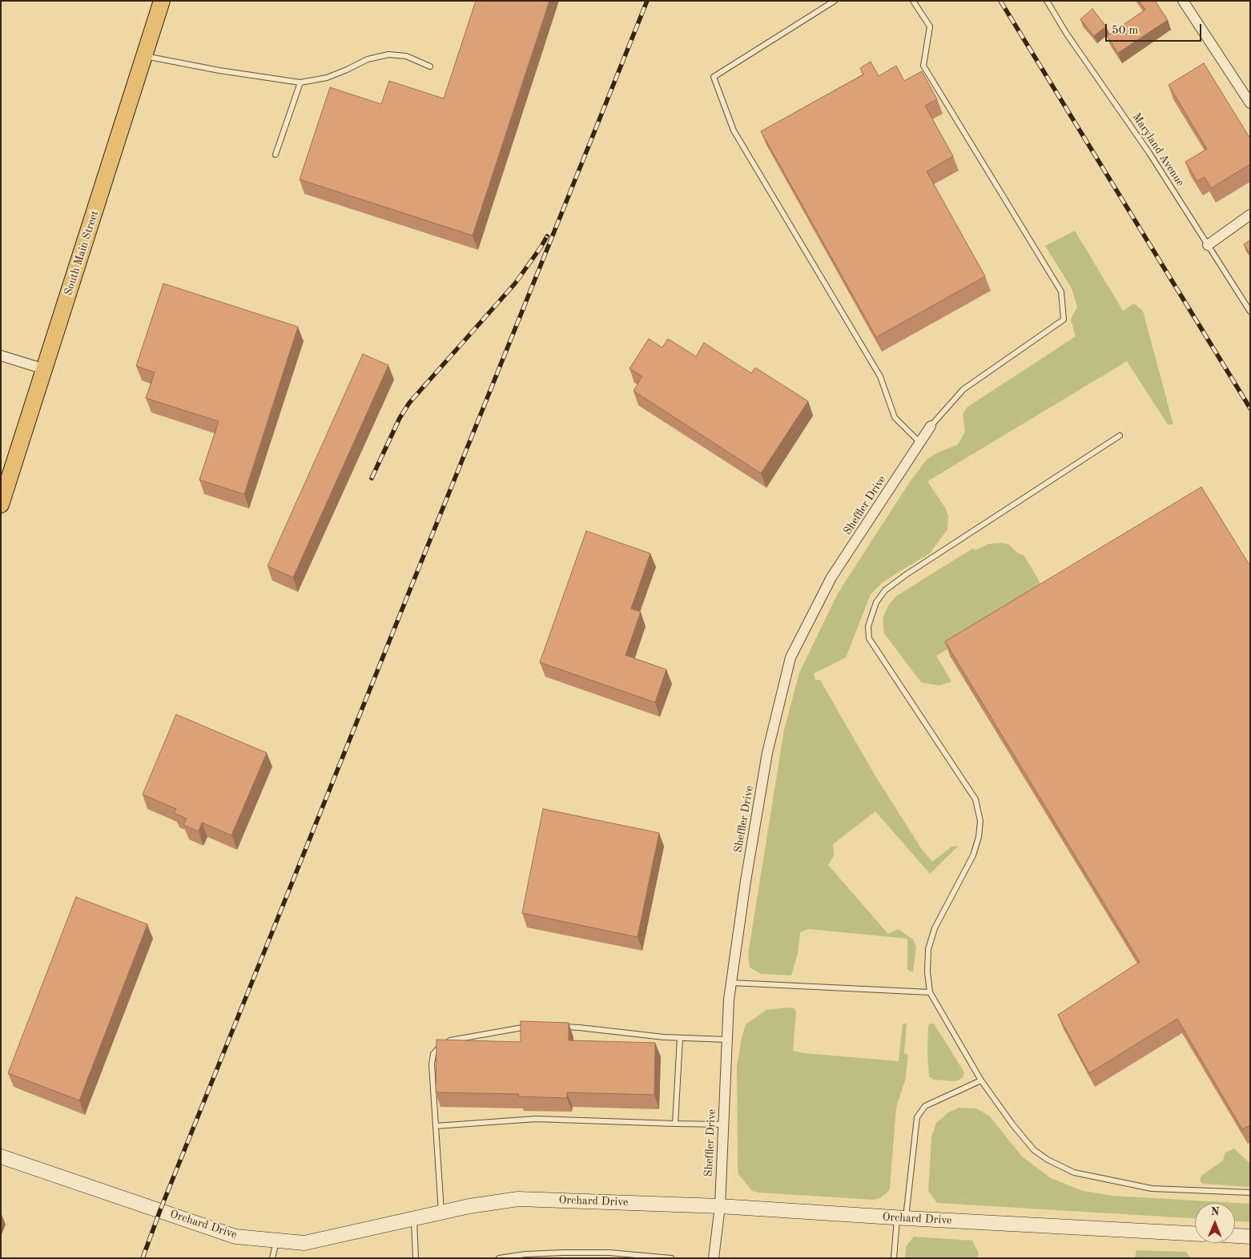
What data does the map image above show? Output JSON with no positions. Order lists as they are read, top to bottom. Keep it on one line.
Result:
{"streets":{"main road":["South Main Street"],"street":["Sheffler Drive","Orchard Drive"],"lane":["Maryland Avenue"]},"crossings":[["Sheffler Drive","Orchard Drive"]],"scale_bar":"50 m","north":"top"}
